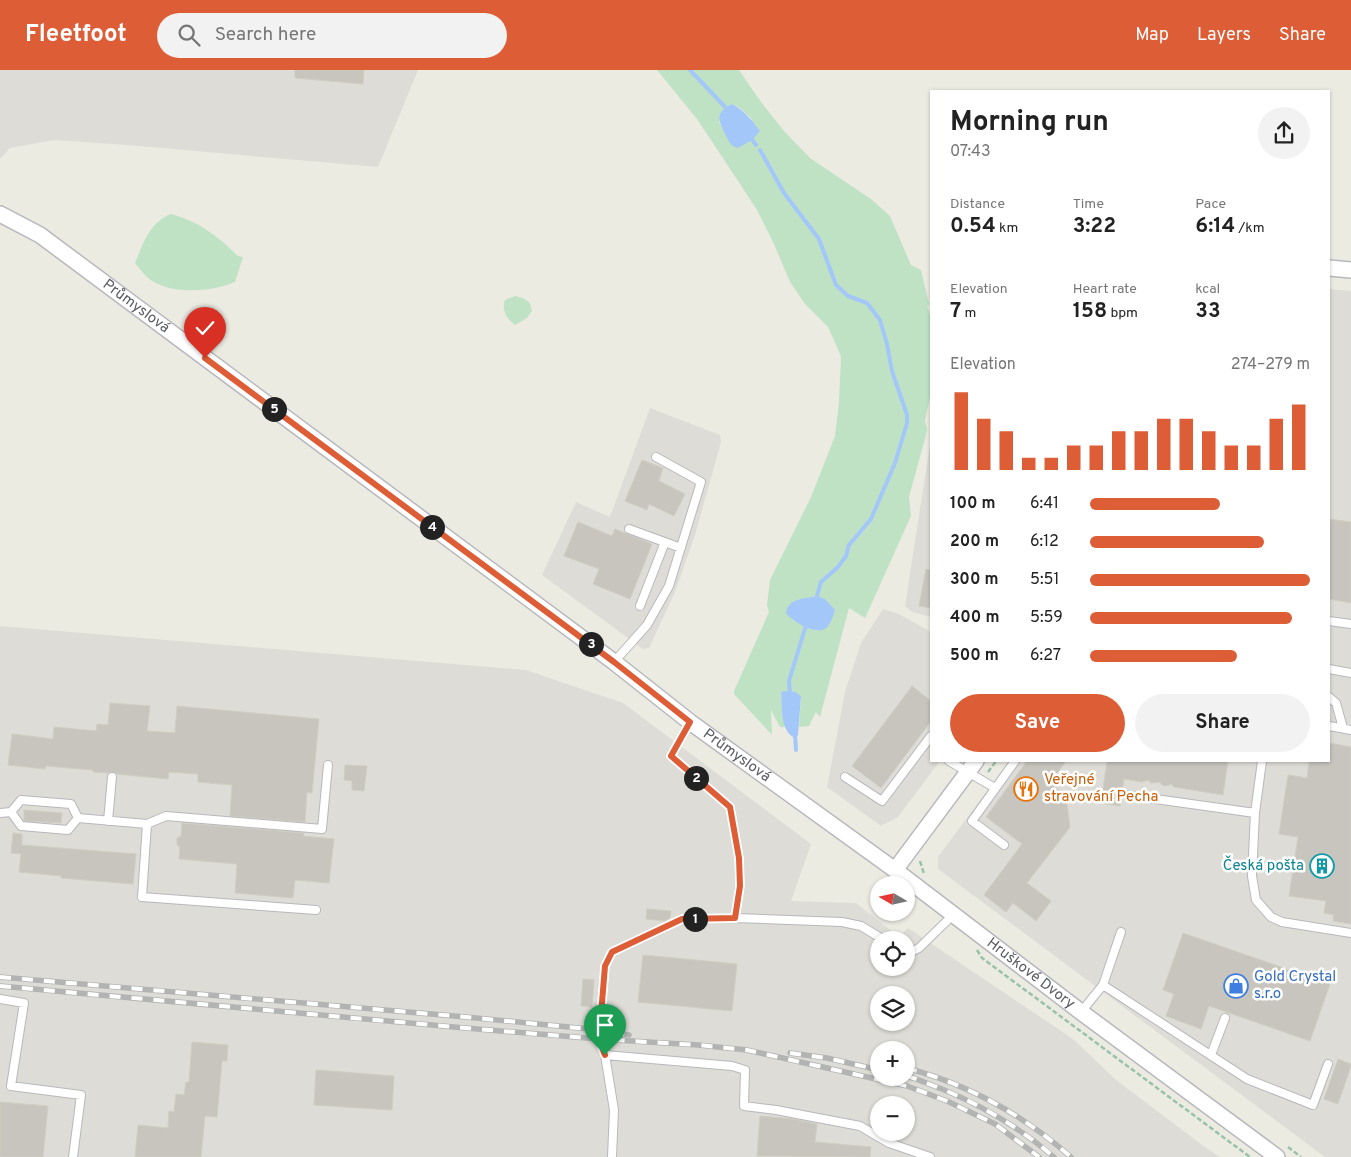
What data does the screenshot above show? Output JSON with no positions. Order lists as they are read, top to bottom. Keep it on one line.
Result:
{"streets":{"street":["Průmyslová","Hruškové Dvory"]},"crossings":[["Průmyslová","Hruškové Dvory"]],"places":{"restaurant":["Veřejné stravování Pecha"],"building":["Česká pošta"],"shop":["Gold Crystal s.r.o"]},"north":"left","page":{"header":"Fleetfoot","search":"Search here","nav":["Map","Layers","Share"],"heading":["Morning run","07:43"],"stats":[["Distance","0.54 km"],["Time","3:22"],["Pace","6:14 /km"],["Elevation","7 m"],["Heart rate","158 bpm"],["kcal","33"]],"chart":["Elevation","274–279 m"],"pins":["5","4","3","2","1"],"list":[{"name":"100 m","note":"6:41"},{"name":"200 m","note":"6:12"},{"name":"300 m","note":"5:51"},{"name":"400 m","note":"5:59"},{"name":"500 m","note":"6:27"}],"buttons":["Save","Share"],"map_buttons":["+","−"]}}
